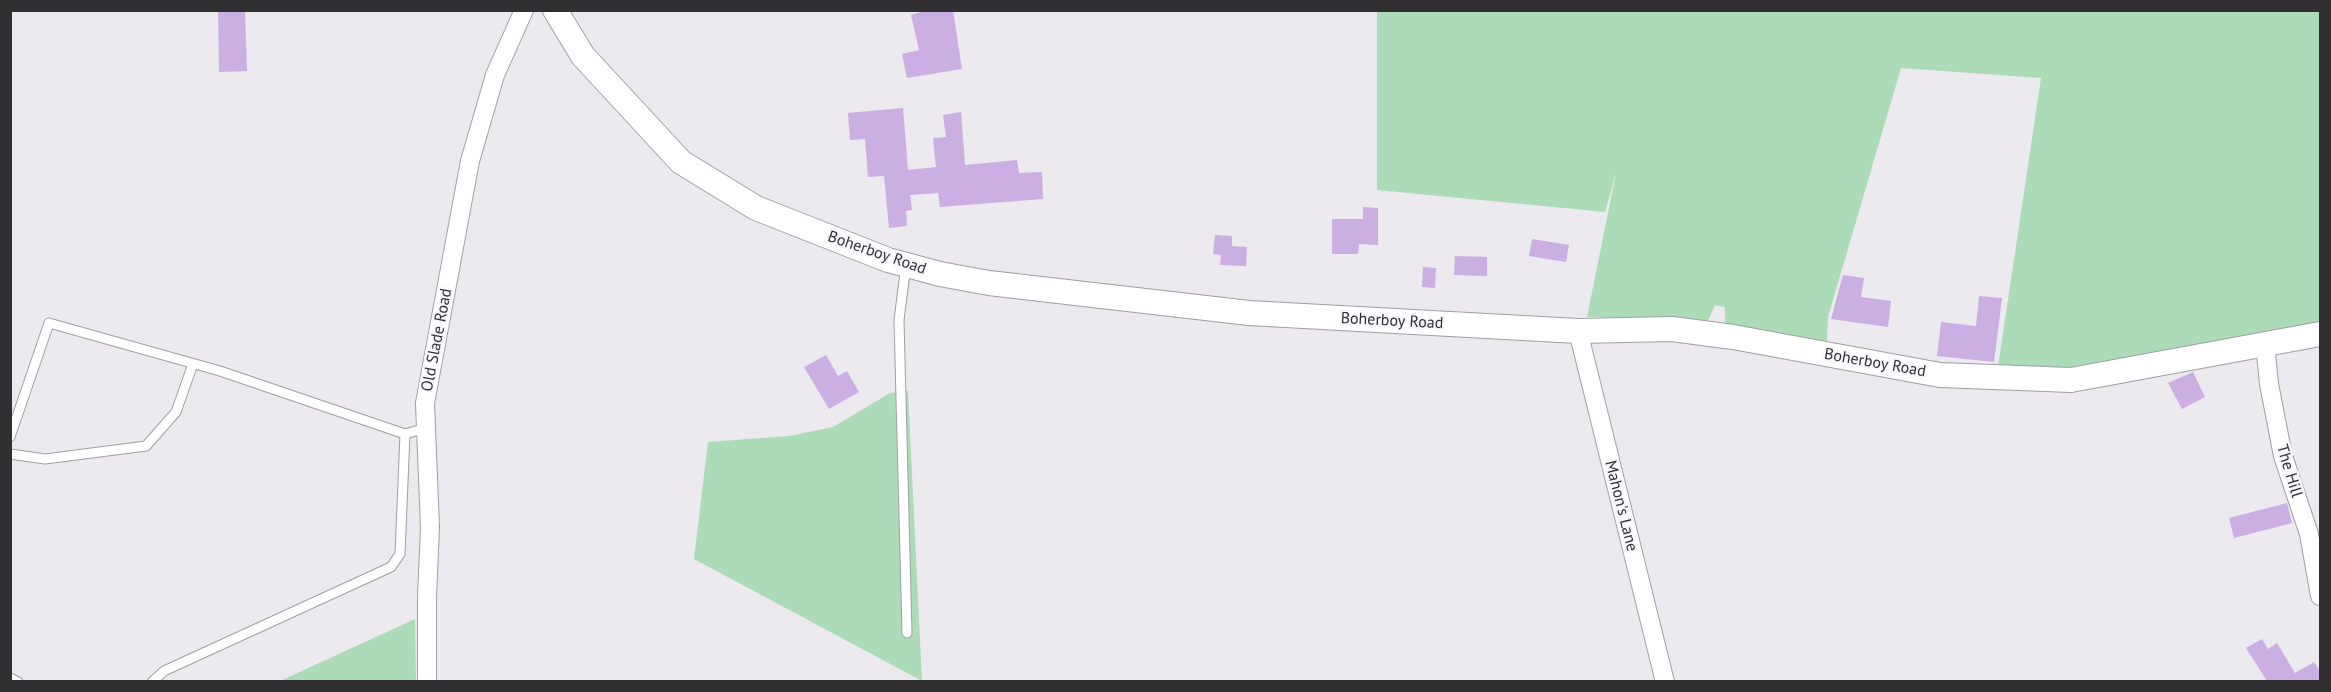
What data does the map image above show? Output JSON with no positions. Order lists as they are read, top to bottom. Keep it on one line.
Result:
{"streets":{"street":["Boherboy Road","Old Slade Road","The Hill","Mahon's Lane"]},"crossings":[["Boherboy Road","The Hill"],["Boherboy Road","Mahon's Lane"]]}
